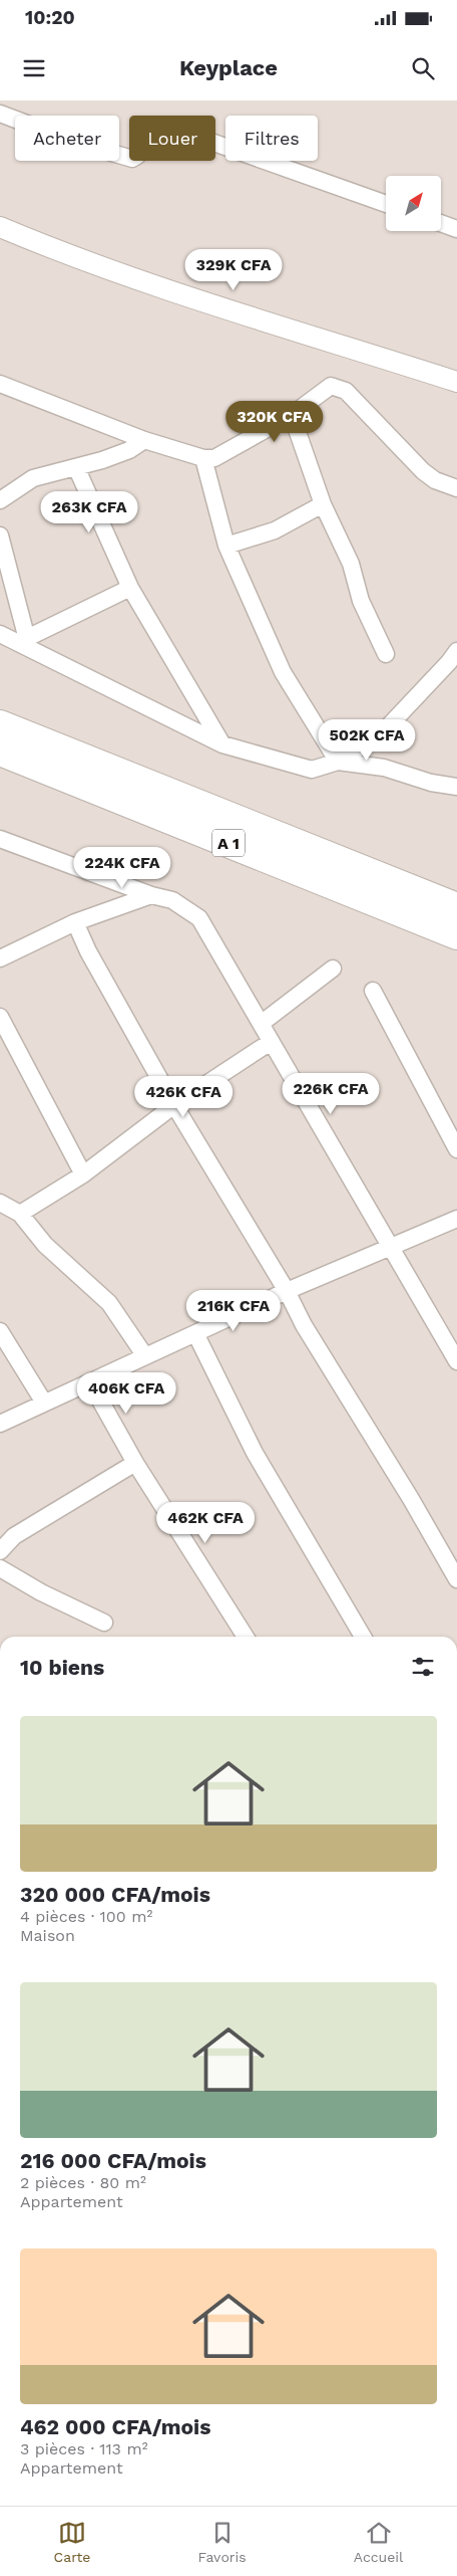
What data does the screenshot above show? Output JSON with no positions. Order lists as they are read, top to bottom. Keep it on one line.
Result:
{"streets":{"highway":["A 1"]},"north":"top right","page":{"status":"10:20","header":"Keyplace","chip":["Acheter","Louer","Filtres"],"price":["329K CFA","320K CFA","263K CFA","502K CFA","224K CFA","226K CFA","426K CFA","216K CFA","406K CFA","462K CFA"],"heading":"10 biens","list":[{"name":"320 000 CFA/mois","note":"4 pièces · 100 m² · Maison"},{"name":"216 000 CFA/mois","note":"2 pièces · 80 m² · Appartement"},{"name":"462 000 CFA/mois","note":"3 pièces · 113 m² · Appartement"}],"tabs":["Carte","Favoris","Accueil"]}}
